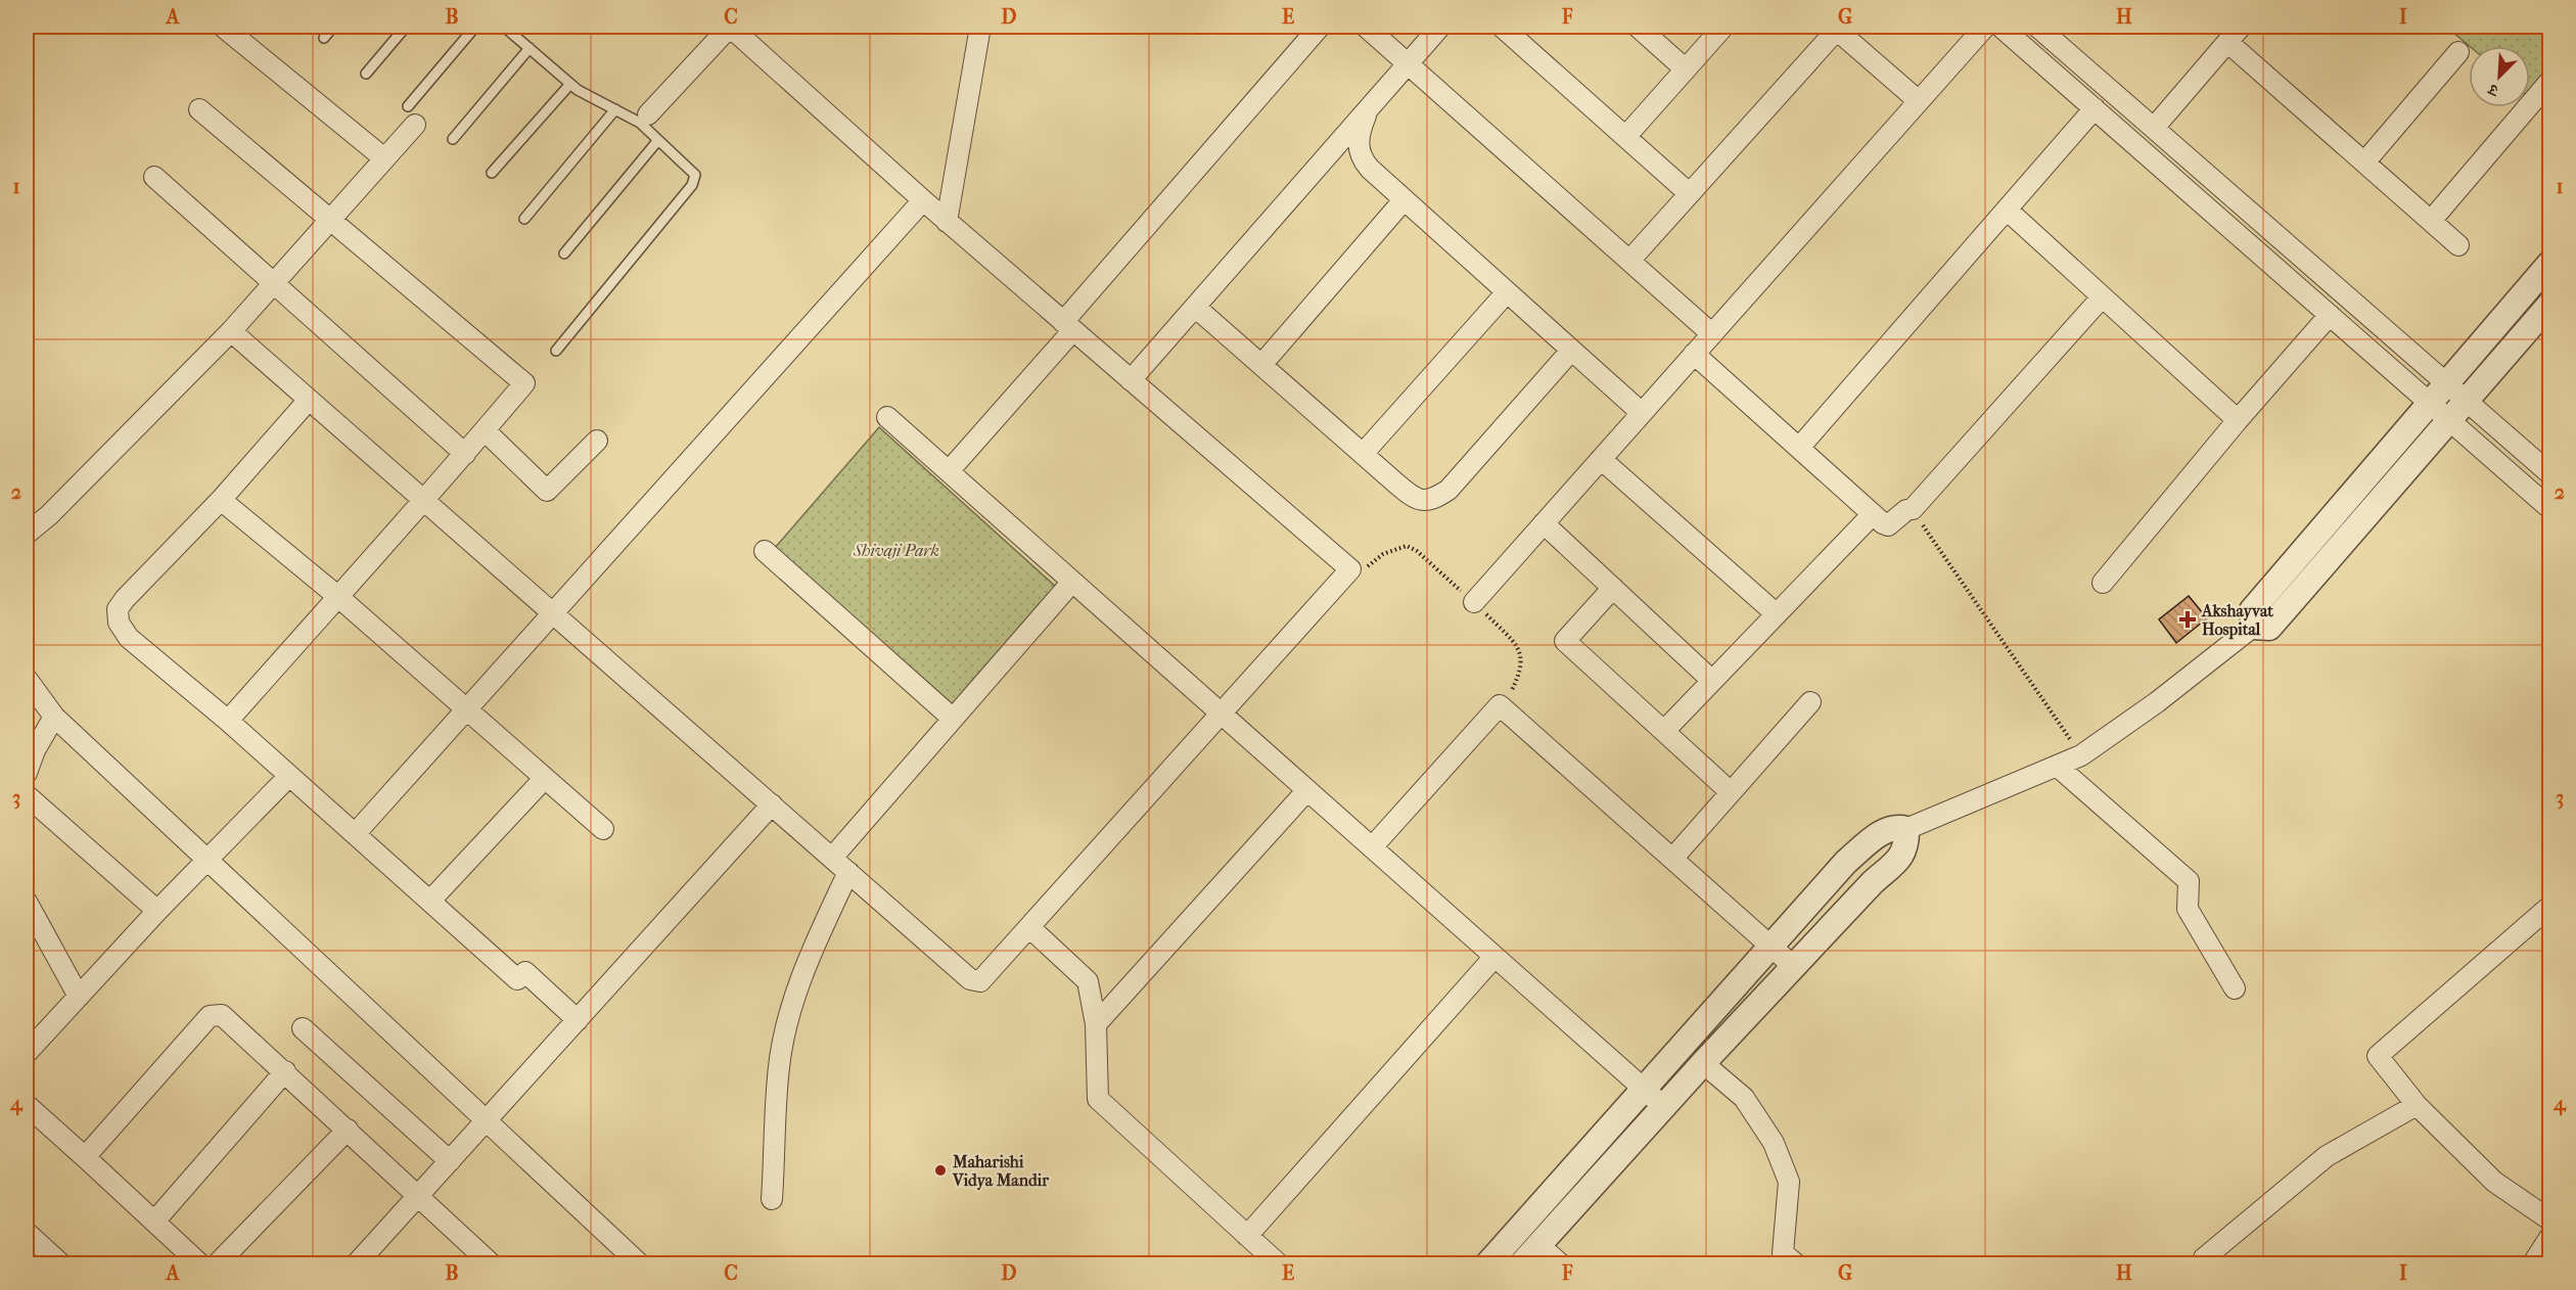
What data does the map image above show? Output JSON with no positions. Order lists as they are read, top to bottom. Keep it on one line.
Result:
{"parks":["Shivaji Park"],"places":{"health":["Akshayvat Hospital"],"other":["Maharishi Vidya Mandir"]},"north":"bottom left","grid":{"columns":["A","B","C","D","E","F","G","H","I"],"rows":["1","2","3","4"]}}
